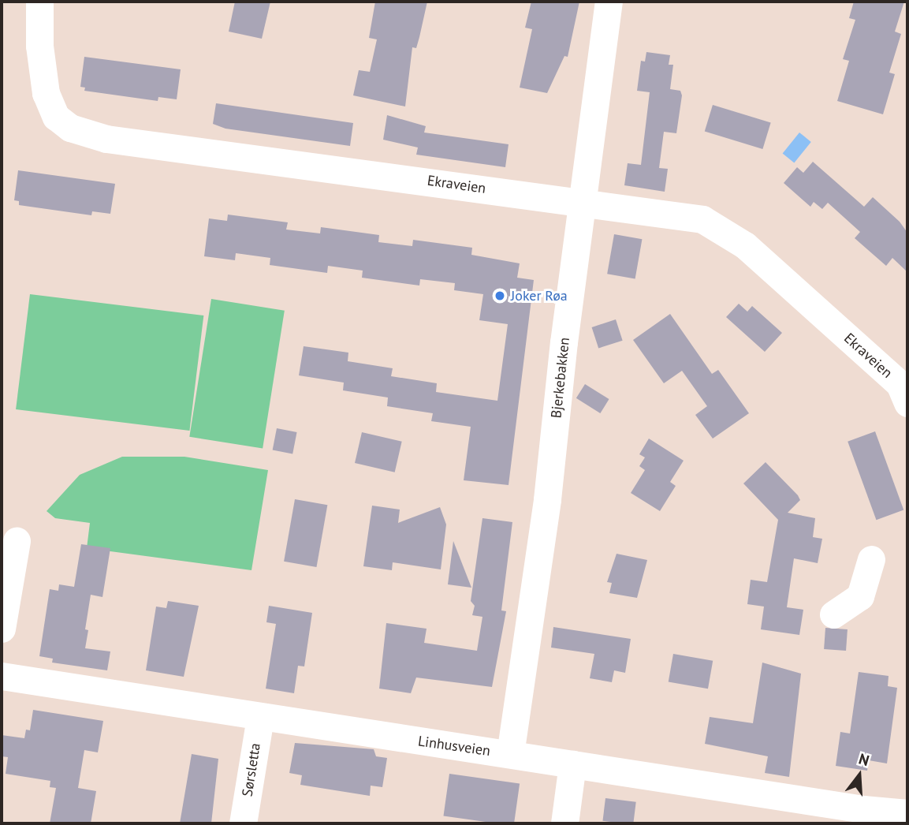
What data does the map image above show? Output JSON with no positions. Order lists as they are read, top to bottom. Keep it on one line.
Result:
{"streets":{"street":["Ekraveien","Bjerkebakken","Linhusveien","Sørsletta"]},"crossings":[["Ekraveien","Bjerkebakken"],["Bjerkebakken","Linhusveien"],["Linhusveien","Sørsletta"]],"places":["Joker Røa"],"north":"top"}
